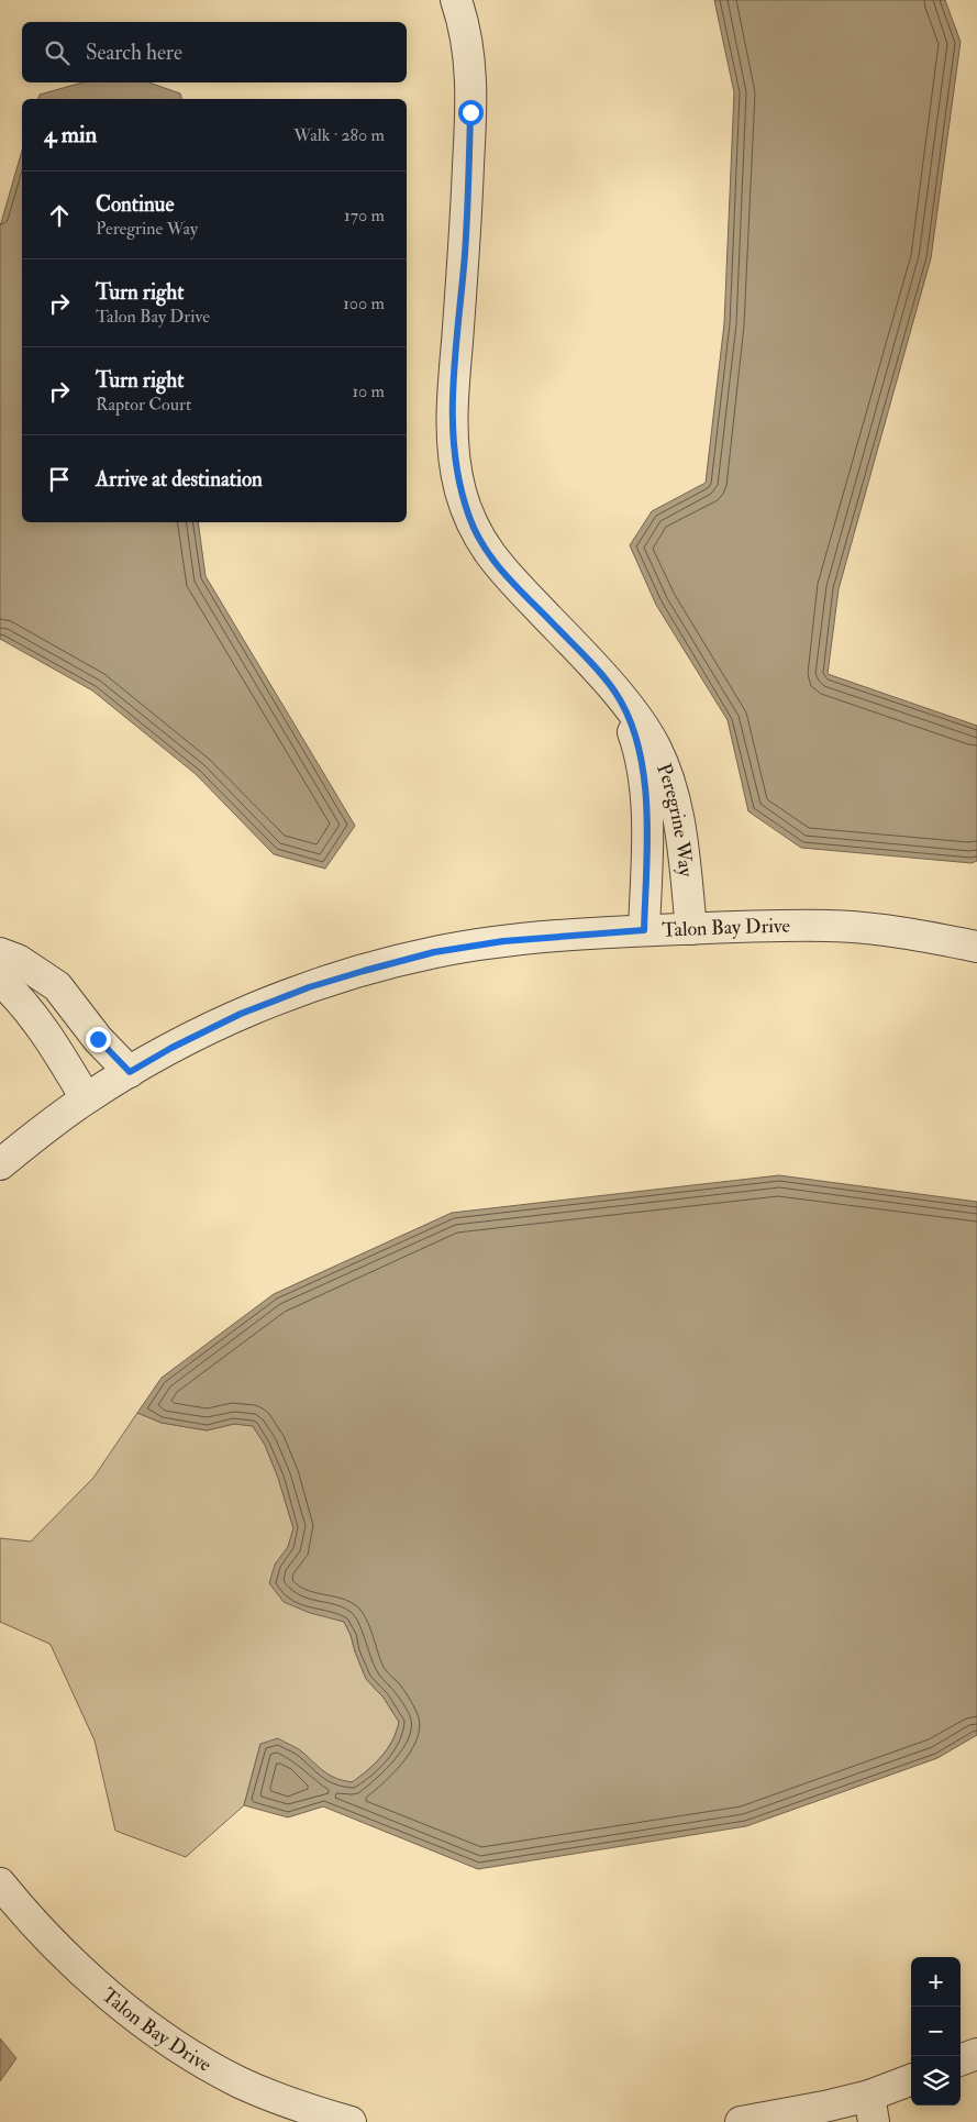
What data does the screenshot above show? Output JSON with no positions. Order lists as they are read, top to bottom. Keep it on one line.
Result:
{"streets":{"street":["Peregrine Way","Talon Bay Drive"]},"crossings":[["Peregrine Way","Talon Bay Drive"]],"page":{"search":"Search here","heading":["4 min","Walk · 280 m"],"list":[["Continue","Peregrine Way","170 m"],["Turn right","Talon Bay Drive","100 m"],["Turn right","Raptor Court","10 m"],"Arrive at destination"],"map_buttons":["+","−"]}}
